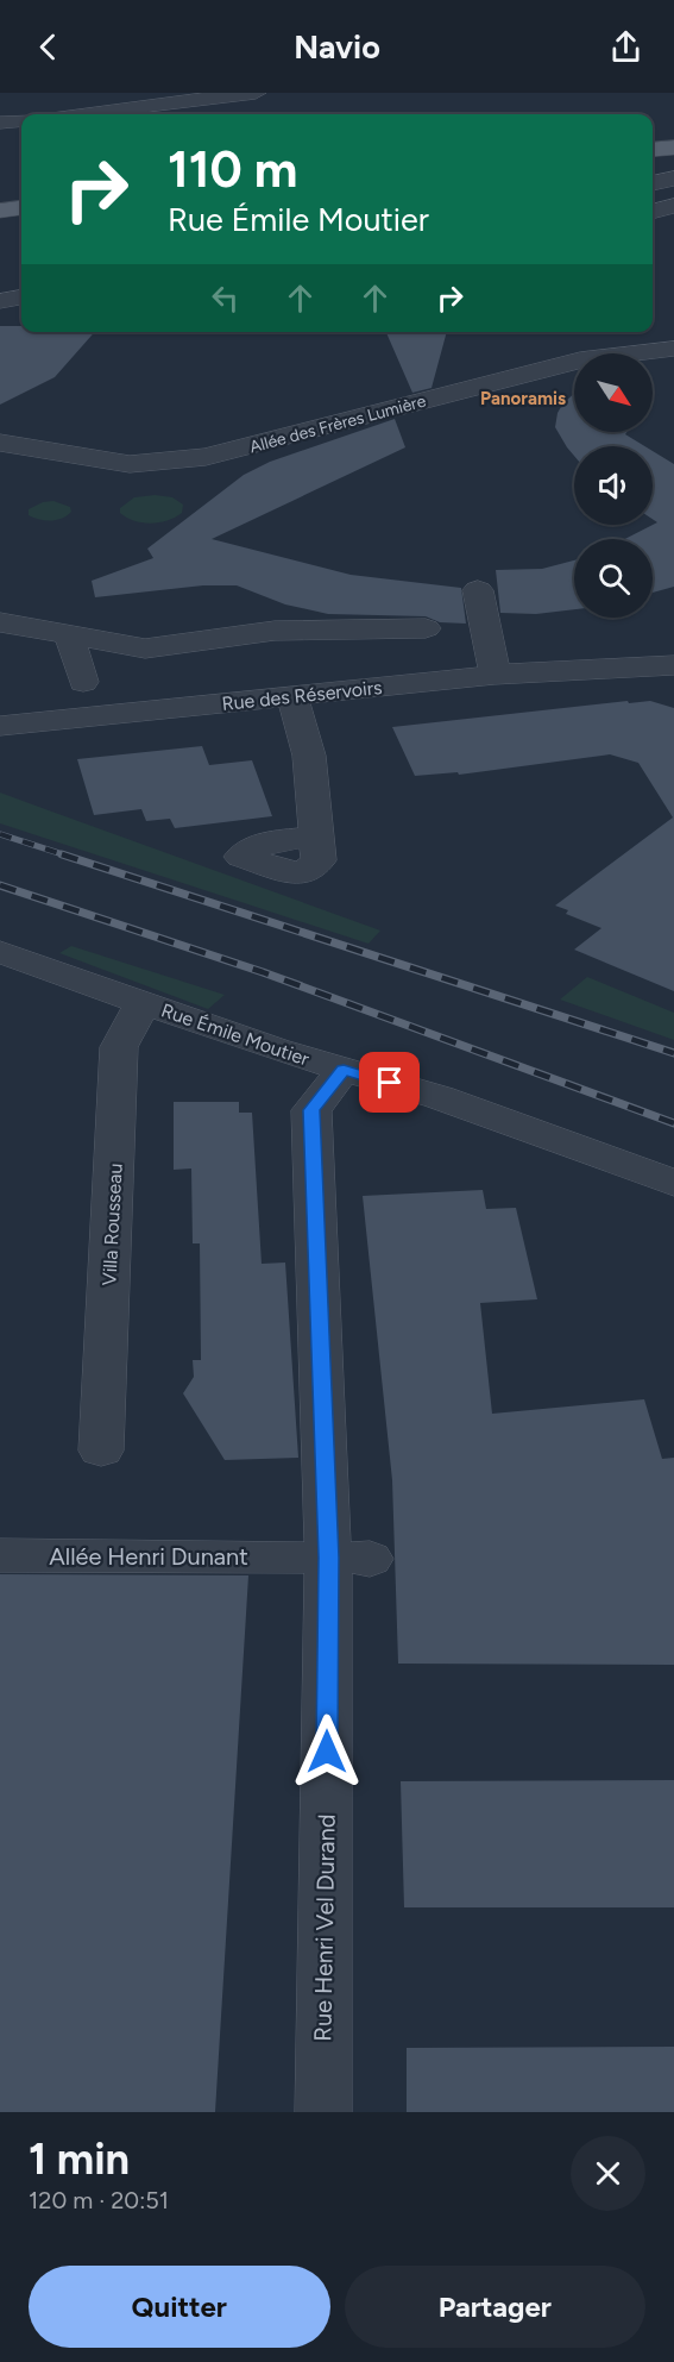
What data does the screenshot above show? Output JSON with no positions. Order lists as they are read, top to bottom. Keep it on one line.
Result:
{"streets":{"street":["Allée des Frères Lumière","Rue des Réservoirs","Rue Émile Moutier","Villa Rousseau","Allée Henri Dunant","Rue Henri Vel Durand"]},"crossings":[["Rue Émile Moutier","Villa Rousseau"],["Rue Émile Moutier","Rue Henri Vel Durand"]],"districts":["Panoramis"],"north":"bottom right","page":{"header":"Navio","turn":["110 m","Rue Émile Moutier"],"heading":["1 min","120 m · 20:51"],"buttons":["Quitter","Partager"]}}
